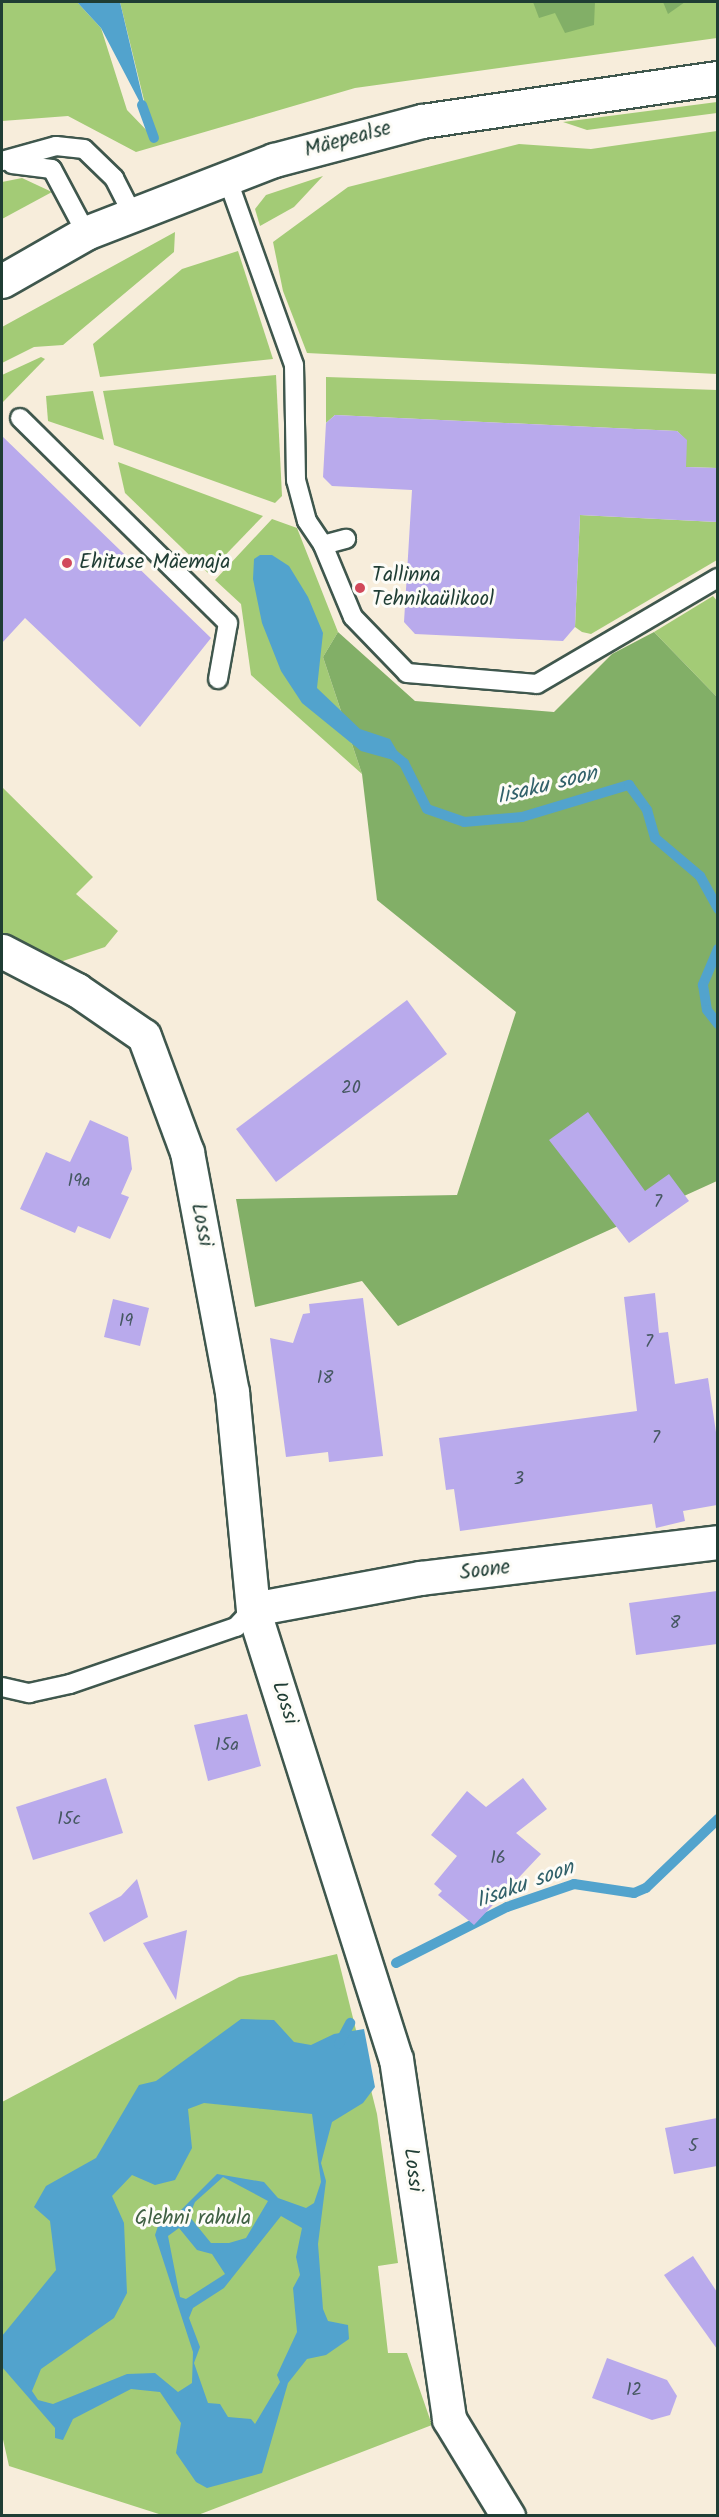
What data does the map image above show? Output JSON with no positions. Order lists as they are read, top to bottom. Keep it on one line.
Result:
{"streets":{"street":["Mäepealse","Lossi","Soone"]},"crossings":[["Lossi","Soone"]],"water":["Iisaku soon"],"parks":["Glehni rahula"],"places":["Ehituse Mäemaja","Tallinna Tehnikaülikool"],"house_numbers":["20","19a","7","19","7","18","7","3","8","15a","15c","16","5","12"]}
